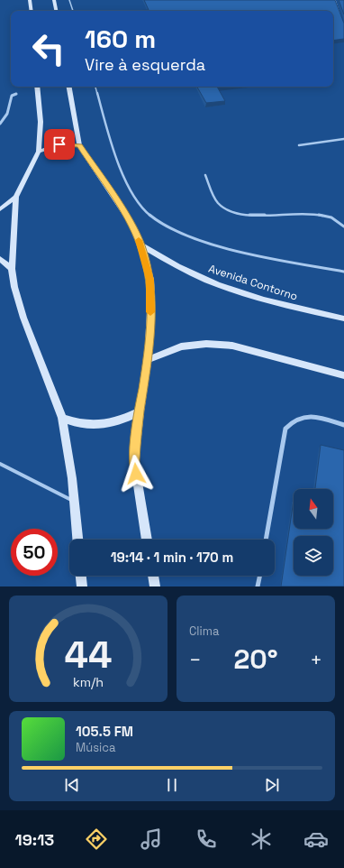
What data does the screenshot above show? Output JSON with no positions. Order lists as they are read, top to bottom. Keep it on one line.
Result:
{"streets":{"main road":["Avenida Contorno"]},"north":"top","page":{"turn":["160 m","Vire à esquerda"],"limit":"50","trip":"19:14 · 1 min · 170 m","tile":"Clima","heat":["−","20°","+"],"song":["105.5 FM","Música"],"tabs":"19:13","gauge":["44","km/h"]}}
